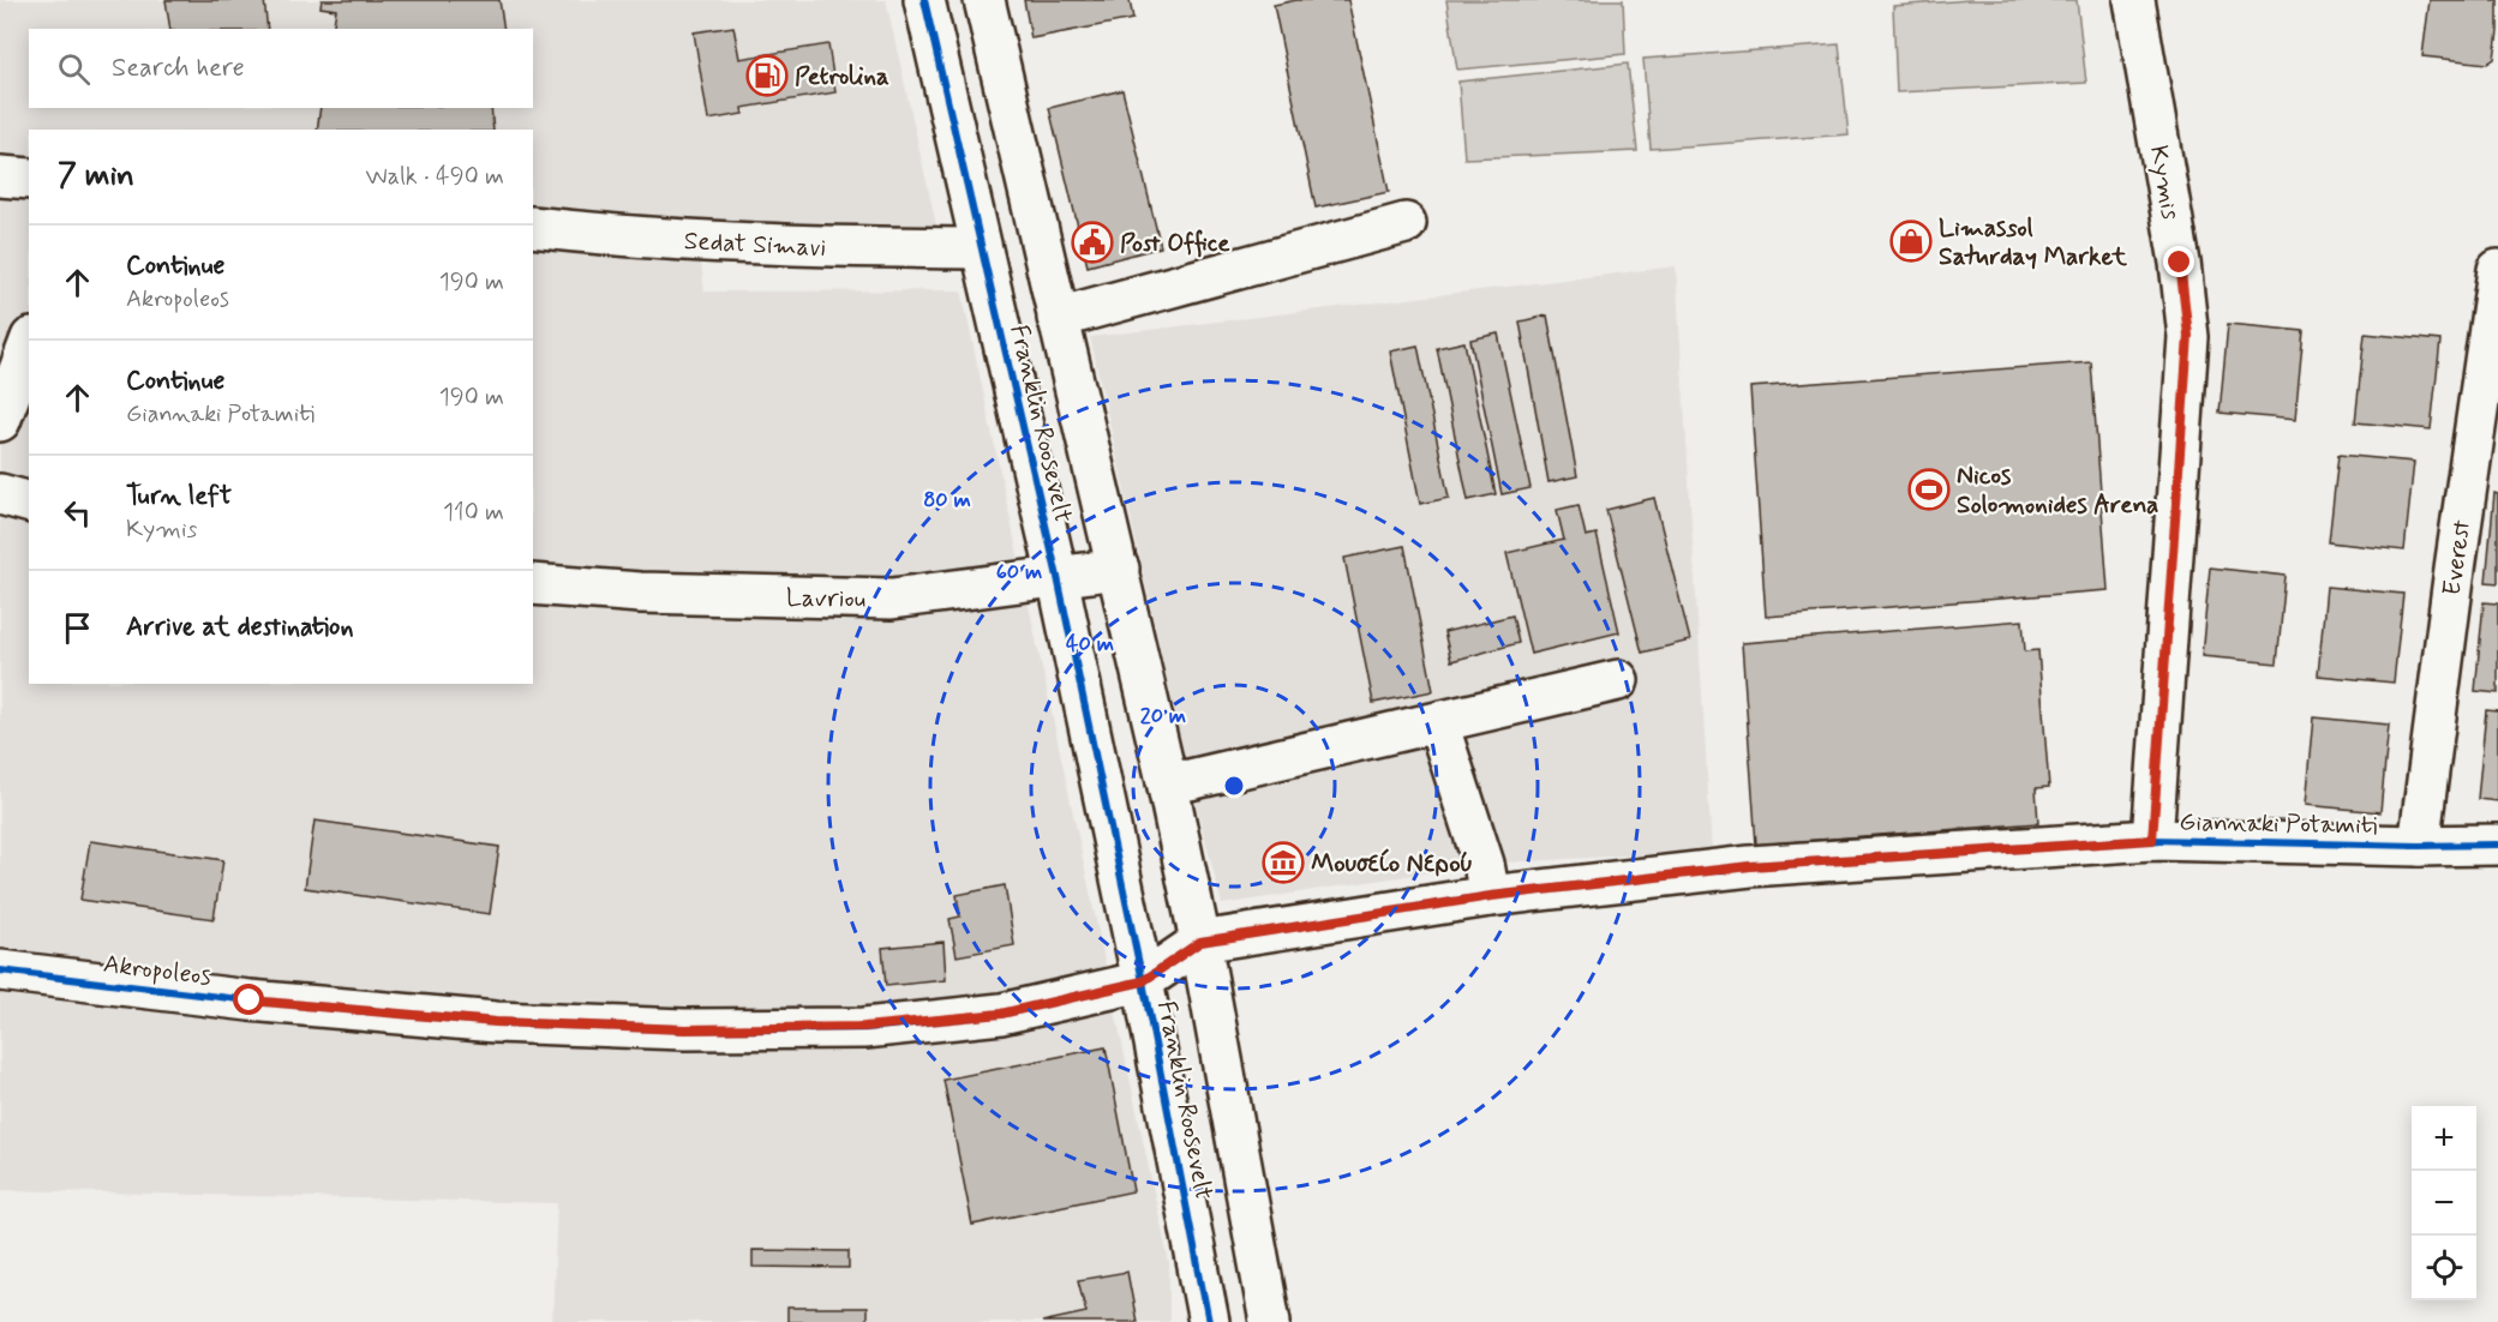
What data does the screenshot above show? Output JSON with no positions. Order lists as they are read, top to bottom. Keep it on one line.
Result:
{"streets":{"street":["Kymis","Sedat Simavi","Franklin Roosevelt","Everest","Lavriou","Giannaki Potamiti","Akropoleos"]},"crossings":[["Kymis","Giannaki Potamiti"],["Sedat Simavi","Franklin Roosevelt"],["Franklin Roosevelt","Lavriou"],["Franklin Roosevelt","Giannaki Potamiti"],["Franklin Roosevelt","Akropoleos"],["Everest","Giannaki Potamiti"],["Giannaki Potamiti","Akropoleos"]],"places":{"fuel station":["Petrolina"],"shop":["Limassol Saturday Market"],"public building":["Post Office"],"sports":["Nicos Solomonides Arena"],"museum":["Μουσείο Νερού"]},"page":{"search":"Search here","heading":["7 min","Walk · 490 m"],"list":[["Continue","Akropoleos","190 m"],["Continue","Giannaki Potamiti","190 m"],["Turn left","Kymis","110 m"],"Arrive at destination"],"map_buttons":["+","−"]},"rings":["80 m","60 m","40 m","20 m"]}
